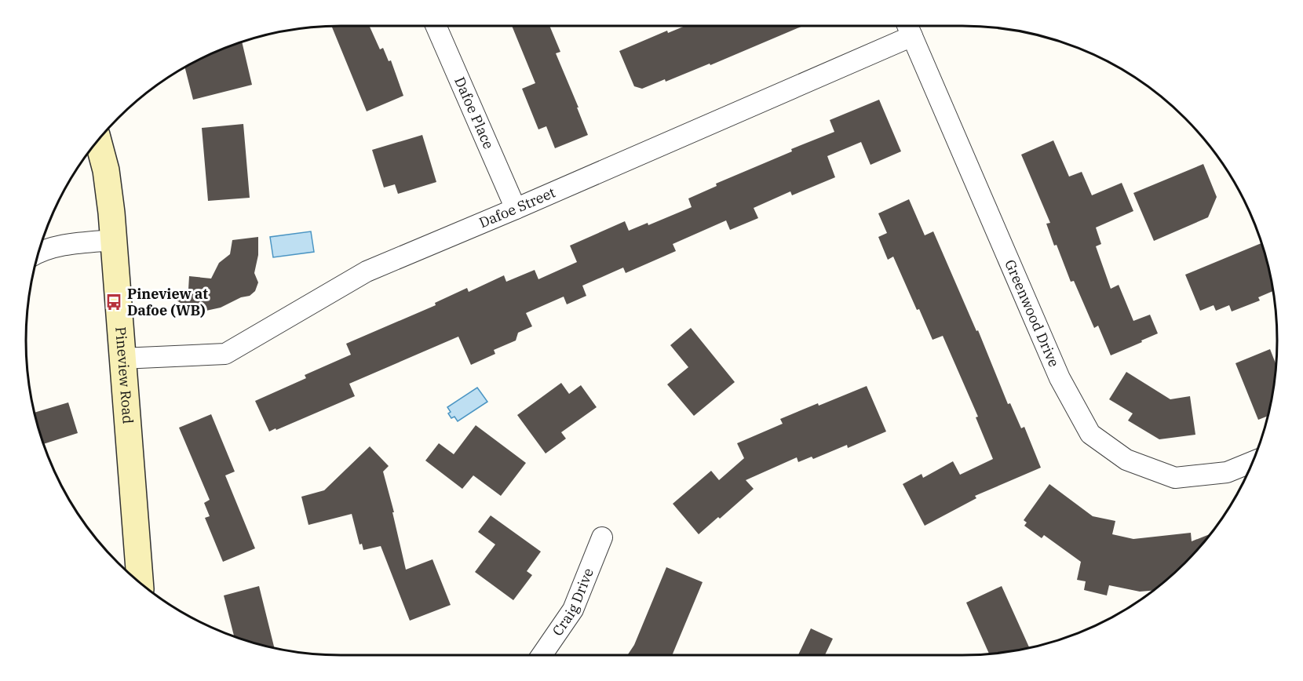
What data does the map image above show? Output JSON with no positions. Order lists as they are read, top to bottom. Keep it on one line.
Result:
{"streets":{"street":["Dafoe Place","Dafoe Street","Greenwood Drive","Pineview Road","Craig Drive"]},"crossings":[["Dafoe Place","Dafoe Street"],["Dafoe Street","Greenwood Drive"],["Dafoe Street","Pineview Road"]],"places":{"bus stop":["Pineview at Dafoe (WB)"]}}
